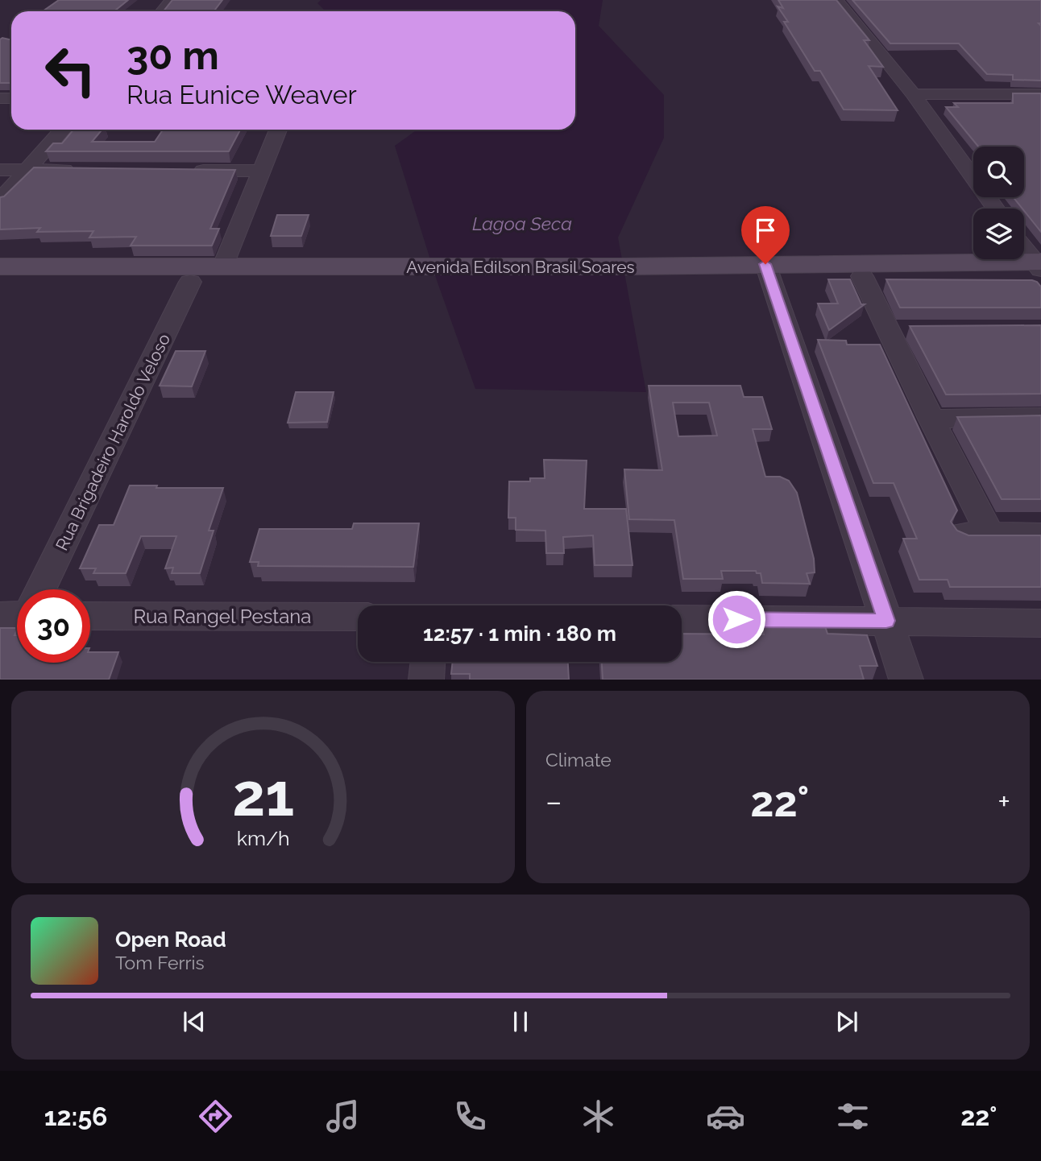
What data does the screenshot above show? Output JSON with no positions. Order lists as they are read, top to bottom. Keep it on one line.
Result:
{"streets":{"main road":["Avenida Edilson Brasil Soares"],"street":["Rua Brigadeiro Haroldo Veloso","Rua Rangel Pestana"]},"crossings":[["Avenida Edilson Brasil Soares","Rua Brigadeiro Haroldo Veloso"]],"water":["Lagoa Seca"],"page":{"turn":["30 m","Rua Eunice Weaver"],"limit":"30","trip":"12:57 · 1 min · 180 m","tile":"Climate","heat":["−","22°","+"],"song":["Open Road","Tom Ferris"],"tabs":["12:56","22°"],"gauge":["21","km/h"]}}
